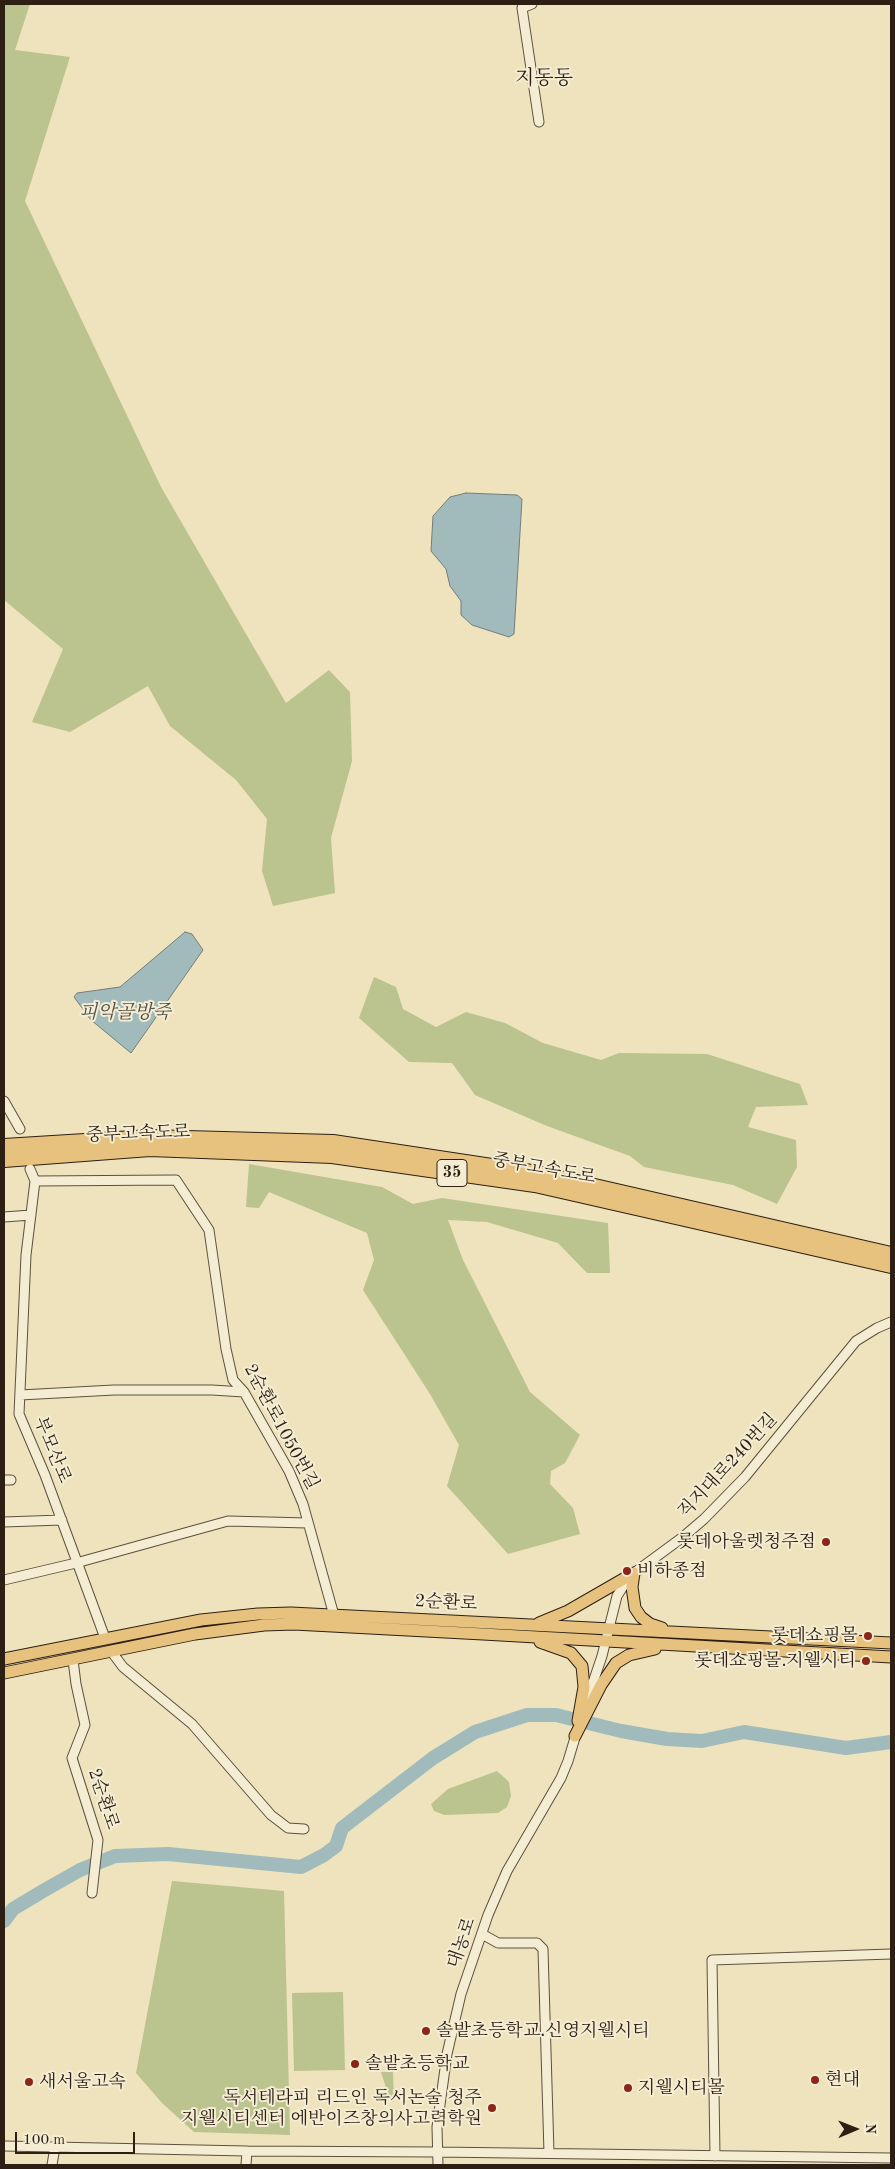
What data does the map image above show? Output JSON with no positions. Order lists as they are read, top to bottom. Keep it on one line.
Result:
{"streets":{"highway":["중부고속도로","35"],"main road":["2순환로"],"street":["2순환로1050번길","부모산로","직지대로240번길","대농로"]},"crossings":[["2순환로1050번길","부모산로"],["2순환로1050번길","2순환로"],["부모산로","2순환로"],["직지대로240번길","2순환로"]],"districts":["지동동"],"water":["피악골방죽"],"places":["롯데아울렛청주점","비하종점","롯데쇼핑몰","롯데쇼핑몰.지웰시티","솔밭초등학교.신영지웰시티","솔밭초등학교","현대","새서울고속","지웰시티몰","독서테라피 리드인 독서논술 청주 지웰시티센터 에반이즈창의사고력학원"],"scale_bar":"100 m","north":"right"}
